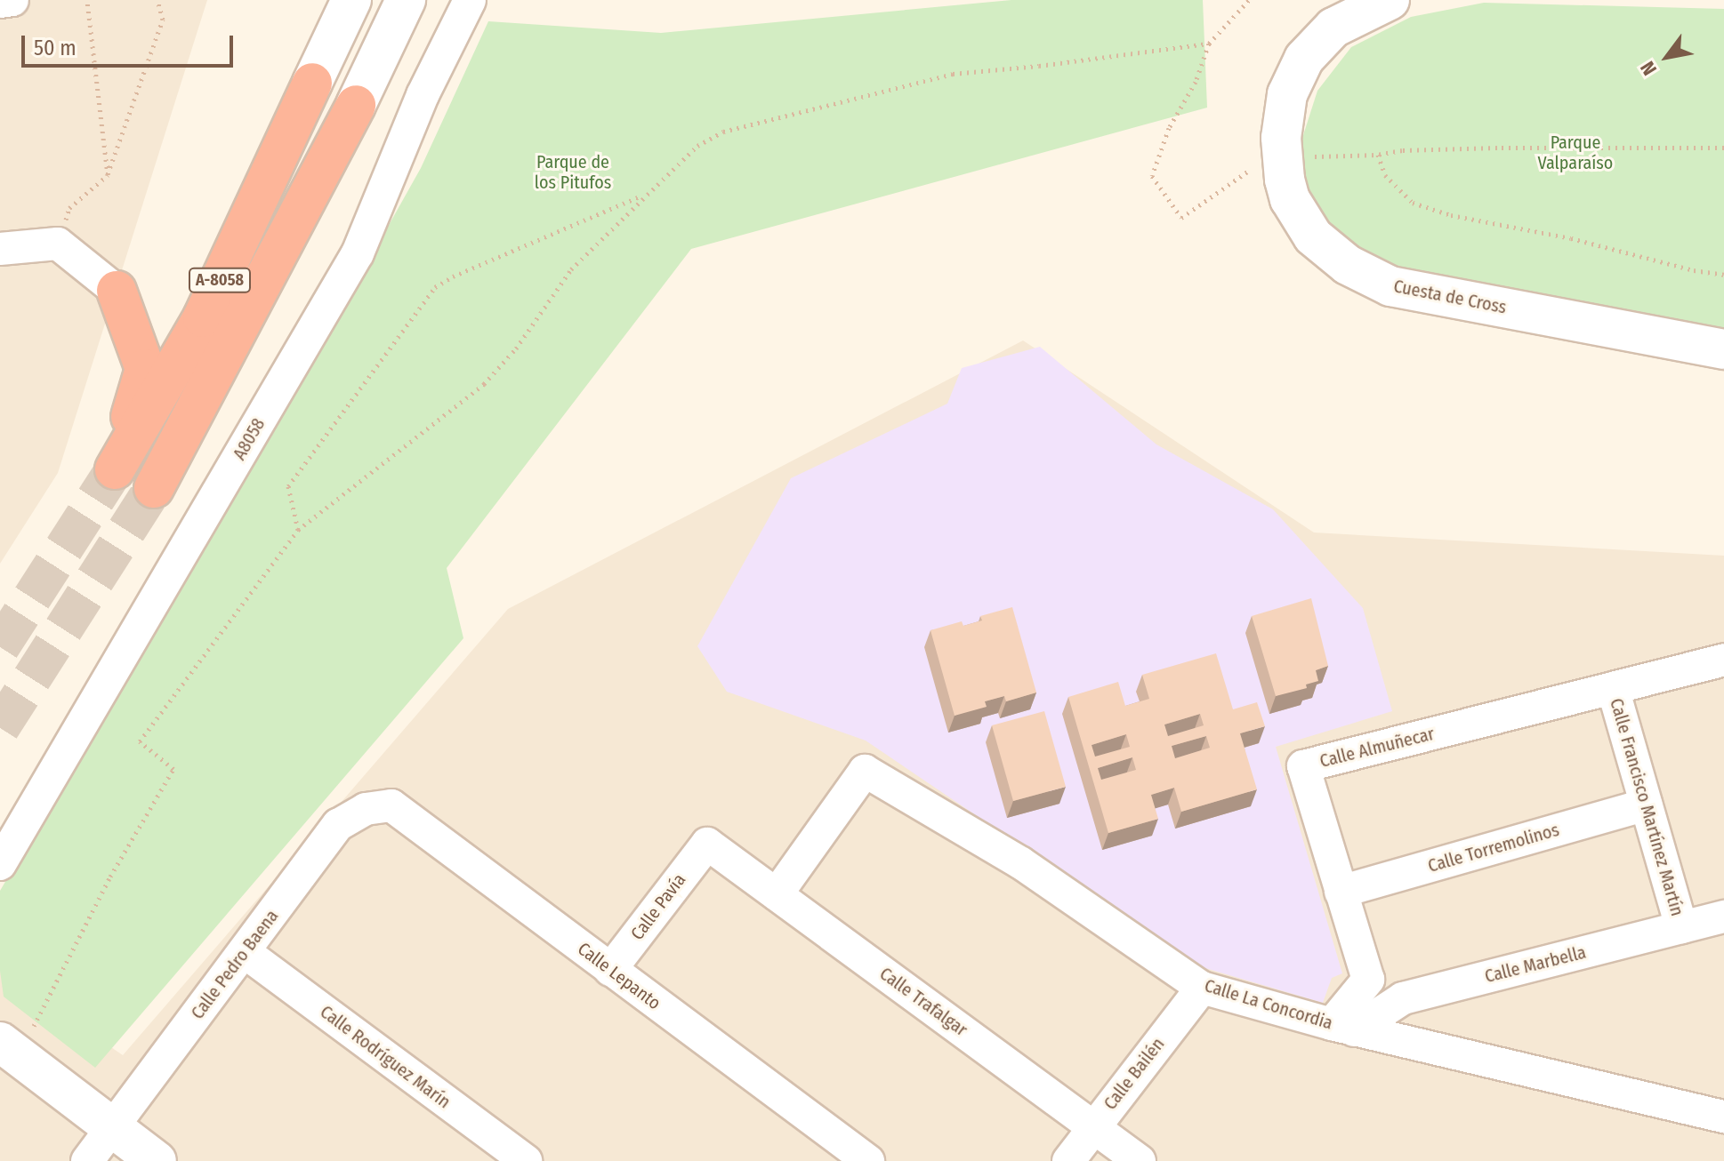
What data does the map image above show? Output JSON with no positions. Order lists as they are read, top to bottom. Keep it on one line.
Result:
{"streets":{"highway":["A-8058"],"street":["Cuesta de Cross","A8058","Calle Almuñecar","Calle Francisco Martínez Martín","Calle Torremolinos","Calle Pavía","Calle Pedro Baena","Calle Marbella","Calle Lepanto","Calle Trafalgar","Calle La Concordia","Calle Rodríguez Marín","Calle Bailén"]},"crossings":[["Calle Almuñecar","Calle Francisco Martínez Martín"],["Calle Almuñecar","Calle Torremolinos"],["Calle Almuñecar","Calle Marbella"],["Calle Almuñecar","Calle La Concordia"],["Calle Francisco Martínez Martín","Calle Torremolinos"],["Calle Francisco Martínez Martín","Calle Marbella"],["Calle Pavía","Calle Lepanto"],["Calle Pavía","Calle Trafalgar"],["Calle Pedro Baena","Calle Lepanto"],["Calle Pedro Baena","Calle Rodríguez Marín"],["Calle Marbella","Calle La Concordia"],["Calle Trafalgar","Calle La Concordia"],["Calle Trafalgar","Calle Bailén"],["Calle La Concordia","Calle Bailén"]],"parks":["Parque Valparaíso","Parque de los Pitufos"],"scale_bar":"50 m","north":"bottom left"}
